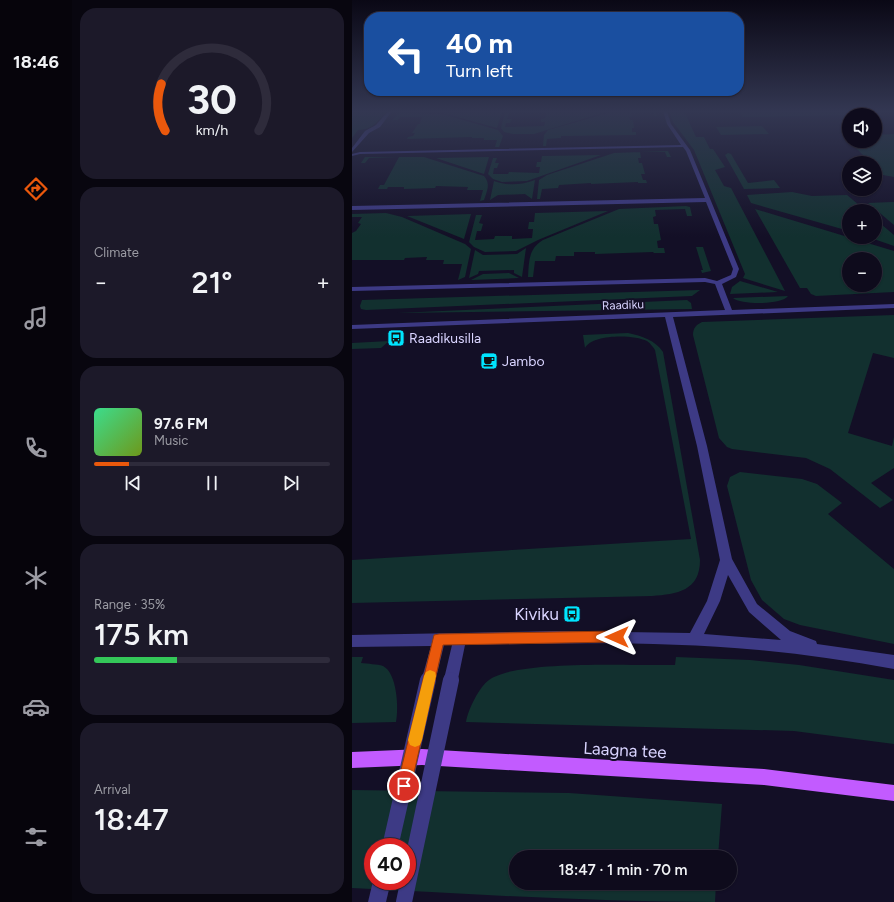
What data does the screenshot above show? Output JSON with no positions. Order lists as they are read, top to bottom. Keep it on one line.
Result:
{"streets":{"main road":["Laagna tee"],"street":["Raadiku"]},"places":{"bus stop":["Raadikusilla","Kiviku"],"cafe":["Jambo"]},"page":{"tabs":"18:46","turn":["40 m","Turn left"],"map_buttons":["+","−"],"tile":["Climate",["Range · 35%","175 km"],["Arrival","18:47"]],"heat":["−","21°","+"],"song":["97.6 FM","Music"],"limit":"40","trip":"18:47 · 1 min · 70 m","gauge":["30","km/h"]}}
